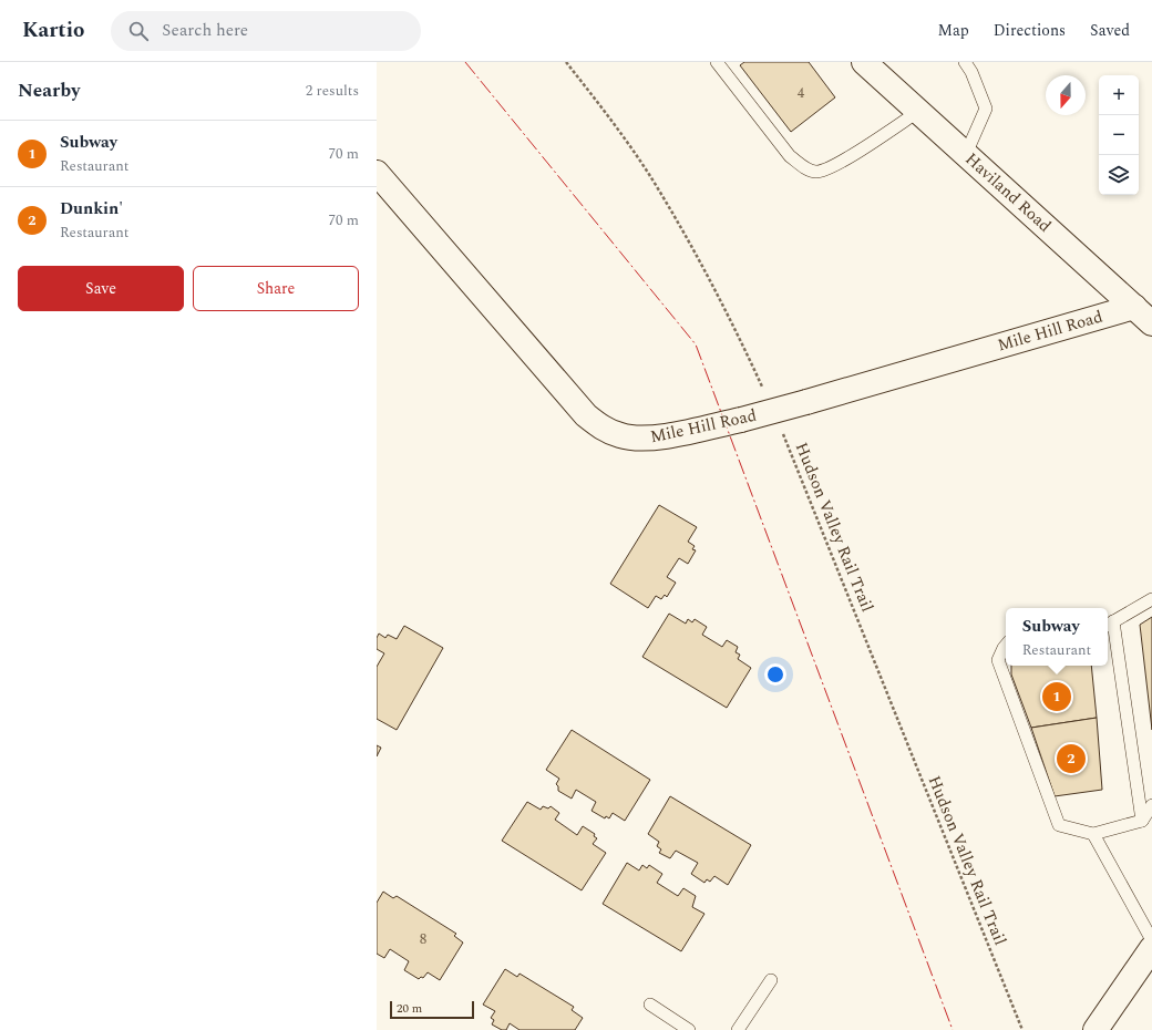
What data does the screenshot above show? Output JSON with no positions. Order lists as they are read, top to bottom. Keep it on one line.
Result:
{"streets":{"main road":["Haviland Road","Mile Hill Road"],"path":["Hudson Valley Rail Trail"]},"crossings":[["Haviland Road","Mile Hill Road"]],"house_numbers":["4","8"],"scale_bar":"20 m","north":"bottom","page":{"header":"Kartio","search":"Search here","nav":["Map","Directions","Saved"],"heading":["Nearby","2 results"],"map_buttons":["+","−"],"list":[{"mark":"1","name":"Subway","note":"Restaurant","value":"70 m"},{"mark":"2","name":"Dunkin'","note":"Restaurant","value":"70 m"}],"buttons":["Save","Share"],"popup":["Subway","Restaurant"],"pins":["1","2"],"scale":"20 m"}}
